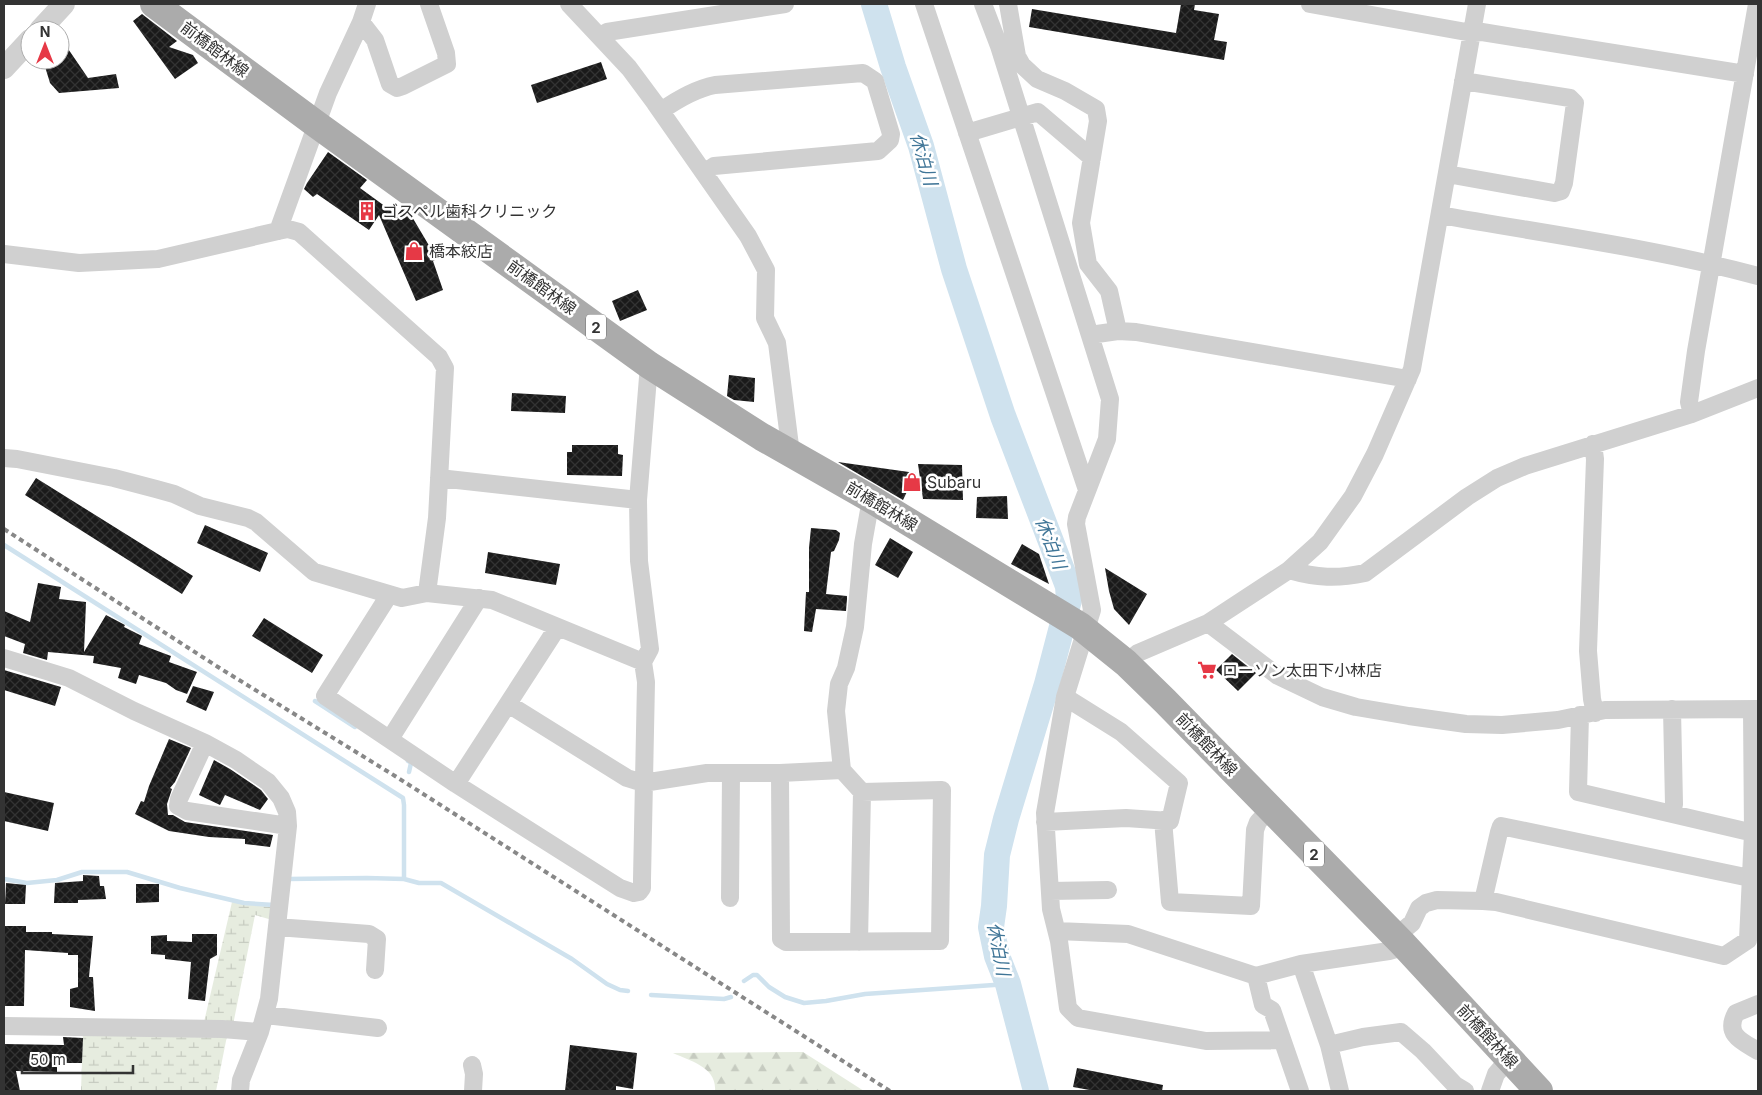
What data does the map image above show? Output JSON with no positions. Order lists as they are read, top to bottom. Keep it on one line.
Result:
{"streets":{"main road":["前橋館林線","2"]},"water":["休泊川"],"places":{"building":["ゴスペル歯科クリニック"],"shop":["橋本絞店","Subaru"],"supermarket":["ローソン太田下小林店"]},"scale_bar":"50 m","north":"top"}
